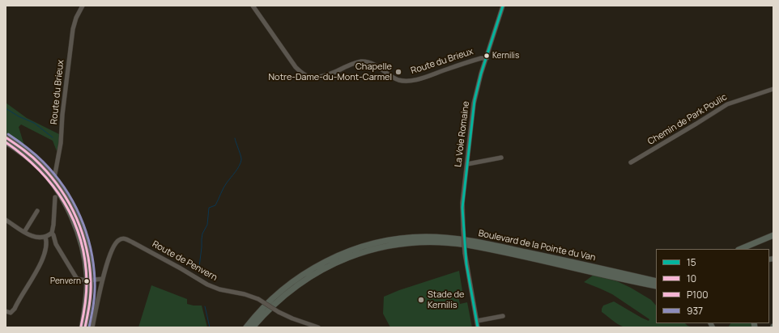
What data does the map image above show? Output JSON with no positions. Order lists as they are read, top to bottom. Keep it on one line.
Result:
{"streets":{"highway":["Boulevard de la Pointe du Van"],"street":["Route du Brieux","Chemin de Park Poulic","La Voie Romaine","Route de Penvern"]},"crossings":[["Route du Brieux","La Voie Romaine"]],"places":["Kernilis","Chapelle Notre-Dame-du-Mont-Carmel","Penvern","Stade de Kernilis"],"lines":["transit line 15","transit line 937","transit line 10","transit line P100"],"legend":["15","10","P100","937"]}
